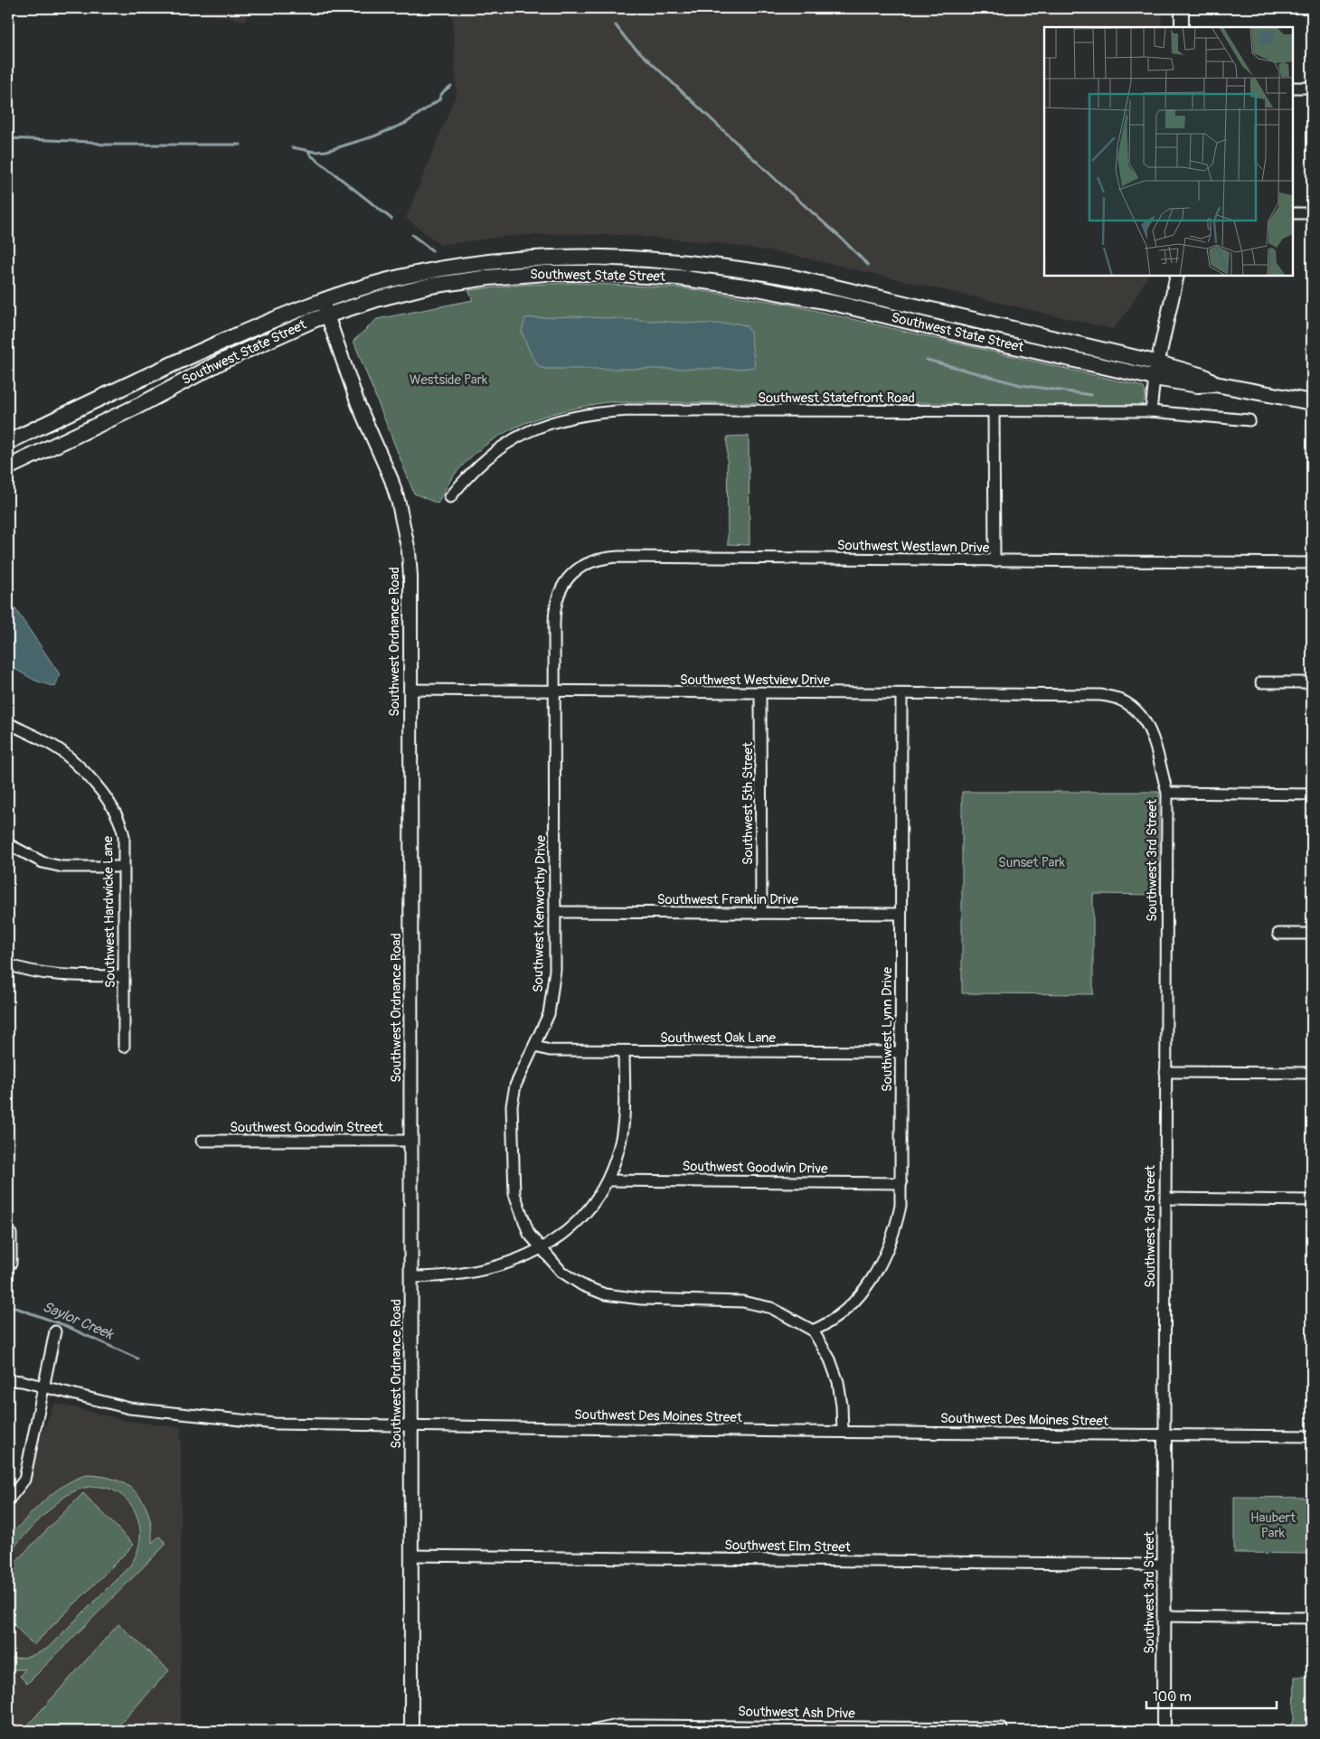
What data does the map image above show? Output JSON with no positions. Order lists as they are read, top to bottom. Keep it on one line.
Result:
{"streets":{"main road":["Southwest State Street"],"street":["Southwest Statefront Road","Southwest Westlawn Drive","Southwest Ordnance Road","Southwest Westview Drive","Southwest 5th Street","Southwest 3rd Street","Southwest Franklin Drive","Southwest Hardwicke Lane","Southwest Kenworthy Drive","Southwest Lynn Drive","Southwest Oak Lane","Southwest Goodwin Street","Southwest Goodwin Drive","Southwest Des Moines Street","Southwest Elm Street","Southwest Ash Drive"]},"crossings":[["Southwest State Street","Southwest Ordnance Road"],["Southwest Westlawn Drive","Southwest Kenworthy Drive"],["Southwest Ordnance Road","Southwest Westview Drive"],["Southwest Ordnance Road","Southwest Goodwin Street"],["Southwest Ordnance Road","Southwest Des Moines Street"],["Southwest Ordnance Road","Southwest Elm Street"],["Southwest Westview Drive","Southwest 5th Street"],["Southwest Westview Drive","Southwest 3rd Street"],["Southwest Westview Drive","Southwest Kenworthy Drive"],["Southwest Westview Drive","Southwest Lynn Drive"],["Southwest 5th Street","Southwest Franklin Drive"],["Southwest 3rd Street","Southwest Des Moines Street"],["Southwest 3rd Street","Southwest Elm Street"],["Southwest Franklin Drive","Southwest Kenworthy Drive"],["Southwest Franklin Drive","Southwest Lynn Drive"],["Southwest Kenworthy Drive","Southwest Lynn Drive"],["Southwest Kenworthy Drive","Southwest Oak Lane"],["Southwest Lynn Drive","Southwest Oak Lane"],["Southwest Lynn Drive","Southwest Goodwin Drive"]],"water":["Saylor Creek"],"parks":["Westside Park","Sunset Park","Haubert Park"],"scale_bar":"100 m"}
